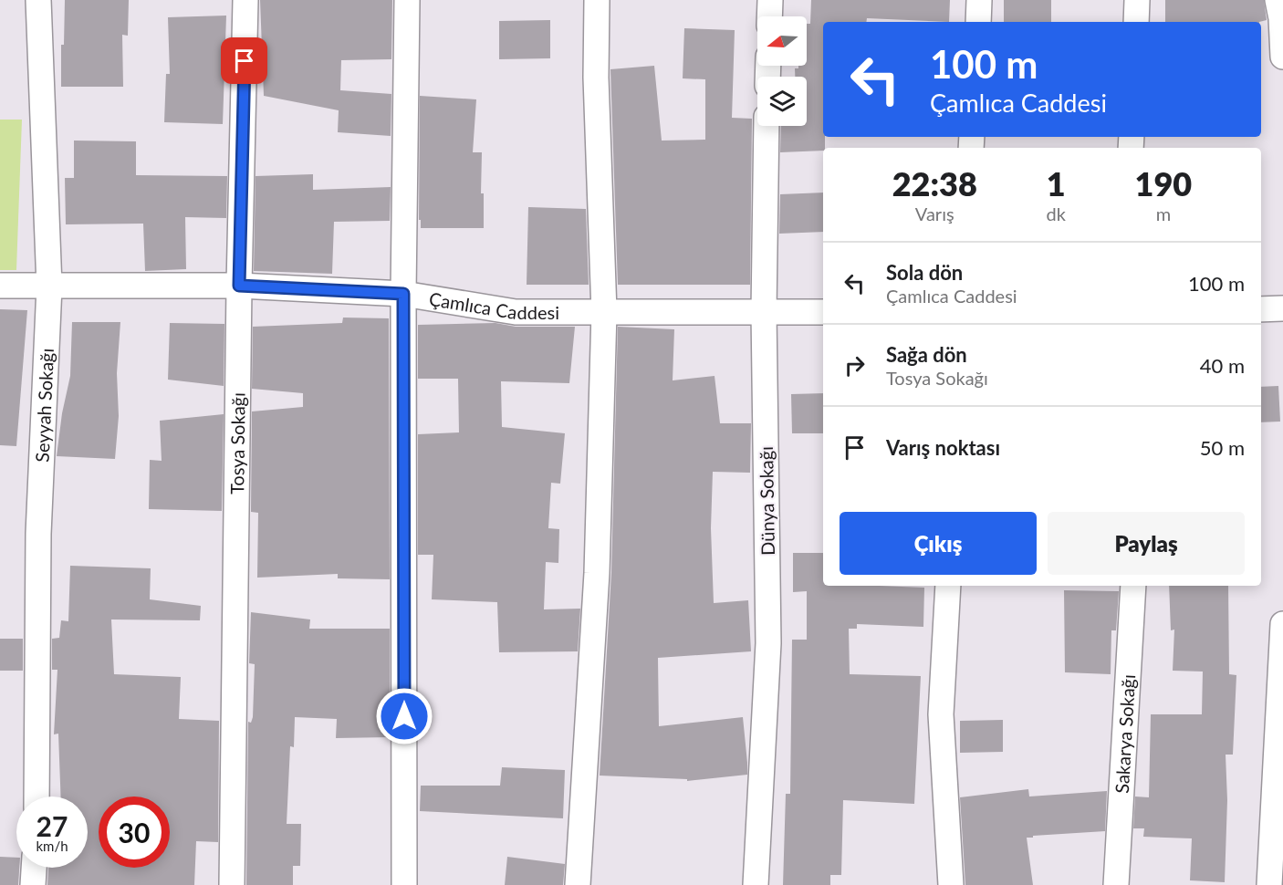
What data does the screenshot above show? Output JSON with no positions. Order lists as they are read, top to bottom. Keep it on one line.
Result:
{"streets":{"street":["Çamlıca Caddesi","Seyyah Sokağı","Tosya Sokağı","Dünya Sokağı","Sakarya Sokağı"]},"crossings":[["Çamlıca Caddesi","Seyyah Sokağı"],["Çamlıca Caddesi","Tosya Sokağı"],["Çamlıca Caddesi","Dünya Sokağı"]],"north":"left","page":{"turn":["100 m","Çamlıca Caddesi"],"eta":["22:38","Varış","1","dk","190","m"],"list":[{"name":"Sola dön","note":"Çamlıca Caddesi","value":"100 m"},{"name":"Sağa dön","note":"Tosya Sokağı","value":"40 m"},{"name":"Varış noktası","value":"50 m"}],"buttons":["Çıkış","Paylaş"],"speed":"27 km/h","limit":"30"}}
